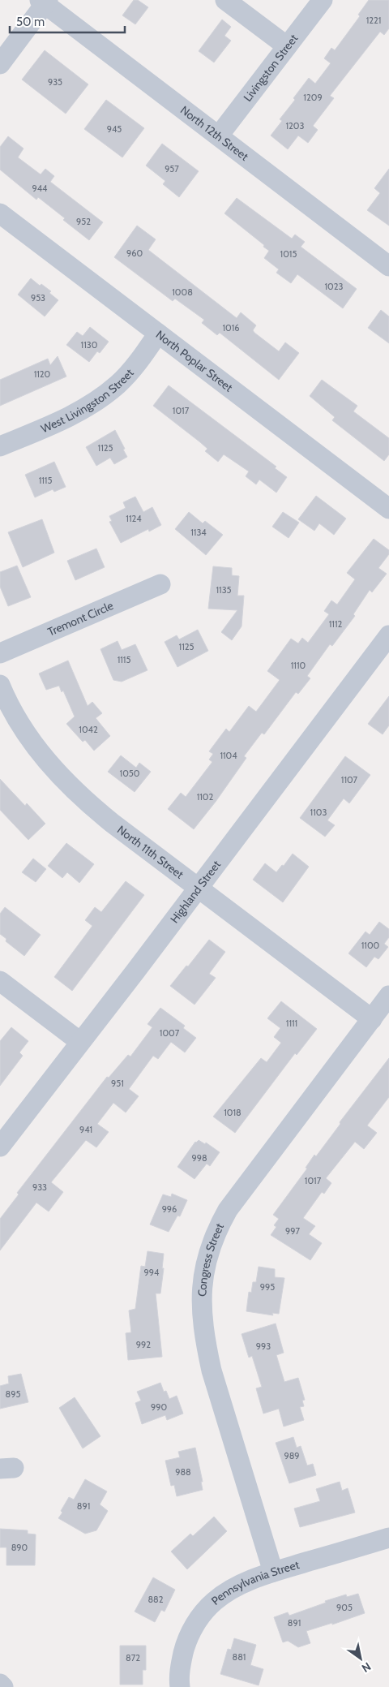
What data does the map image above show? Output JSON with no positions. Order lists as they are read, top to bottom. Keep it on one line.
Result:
{"streets":{"street":["Livingston Street","North 12th Street","North Poplar Street","West Livingston Street","Tremont Circle","North 11th Street","Highland Street","Congress Street","Pennsylvania Street"]},"crossings":[["Livingston Street","North 12th Street"],["North Poplar Street","West Livingston Street"],["North 11th Street","Highland Street"],["North 11th Street","Congress Street"],["Congress Street","Pennsylvania Street"]],"house_numbers":["1221","935","1209","1203","945","957","944","952","960","1015","1023","1008","953","1016","1130","1120","1017","1125","1115","1124","1134","1135","1112","1125","1115","1110","1042","1104","1050","1107","1102","1103","1100","1111","1007","951","1018","941","998","1017","933","996","997","994","995","992","993","895","990","989","988","891","890","882","905","891","881","872"],"scale_bar":"50 m","north":"bottom right"}
